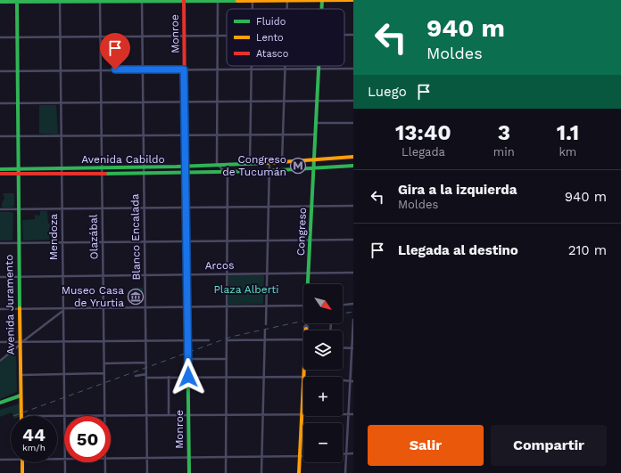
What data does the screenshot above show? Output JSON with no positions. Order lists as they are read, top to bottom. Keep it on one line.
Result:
{"streets":{"main road":["Monroe","Avenida Cabildo","Congreso","Avenida Juramento"],"street":["Mendoza","Olazábal","Blanco Encalada","Arcos"]},"crossings":[["Monroe","Avenida Cabildo"],["Monroe","Arcos"],["Avenida Cabildo","Congreso"],["Avenida Cabildo","Mendoza"],["Avenida Cabildo","Olazábal"],["Avenida Cabildo","Blanco Encalada"],["Avenida Cabildo","Avenida Juramento"],["Congreso","Arcos"],["Mendoza","Arcos"],["Olazábal","Arcos"],["Blanco Encalada","Arcos"],["Arcos","Avenida Juramento"]],"parks":["Plaza Alberti"],"places":{"metro station":["Congreso de Tucumán"],"museum":["Museo Casa de Yrurtia"]},"legend":["Fluido","Lento","Atasco"],"north":"bottom right","page":{"turn":["940 m","Moldes"],"then":"Luego","eta":["13:40","Llegada","3","min","1.1","km"],"list":[{"name":"Gira a la izquierda","note":"Moldes","value":"940 m"},{"name":"Llegada al destino","value":"210 m"}],"map_buttons":["+","−"],"speed":"44 km/h","limit":"50","buttons":["Salir","Compartir"]}}
